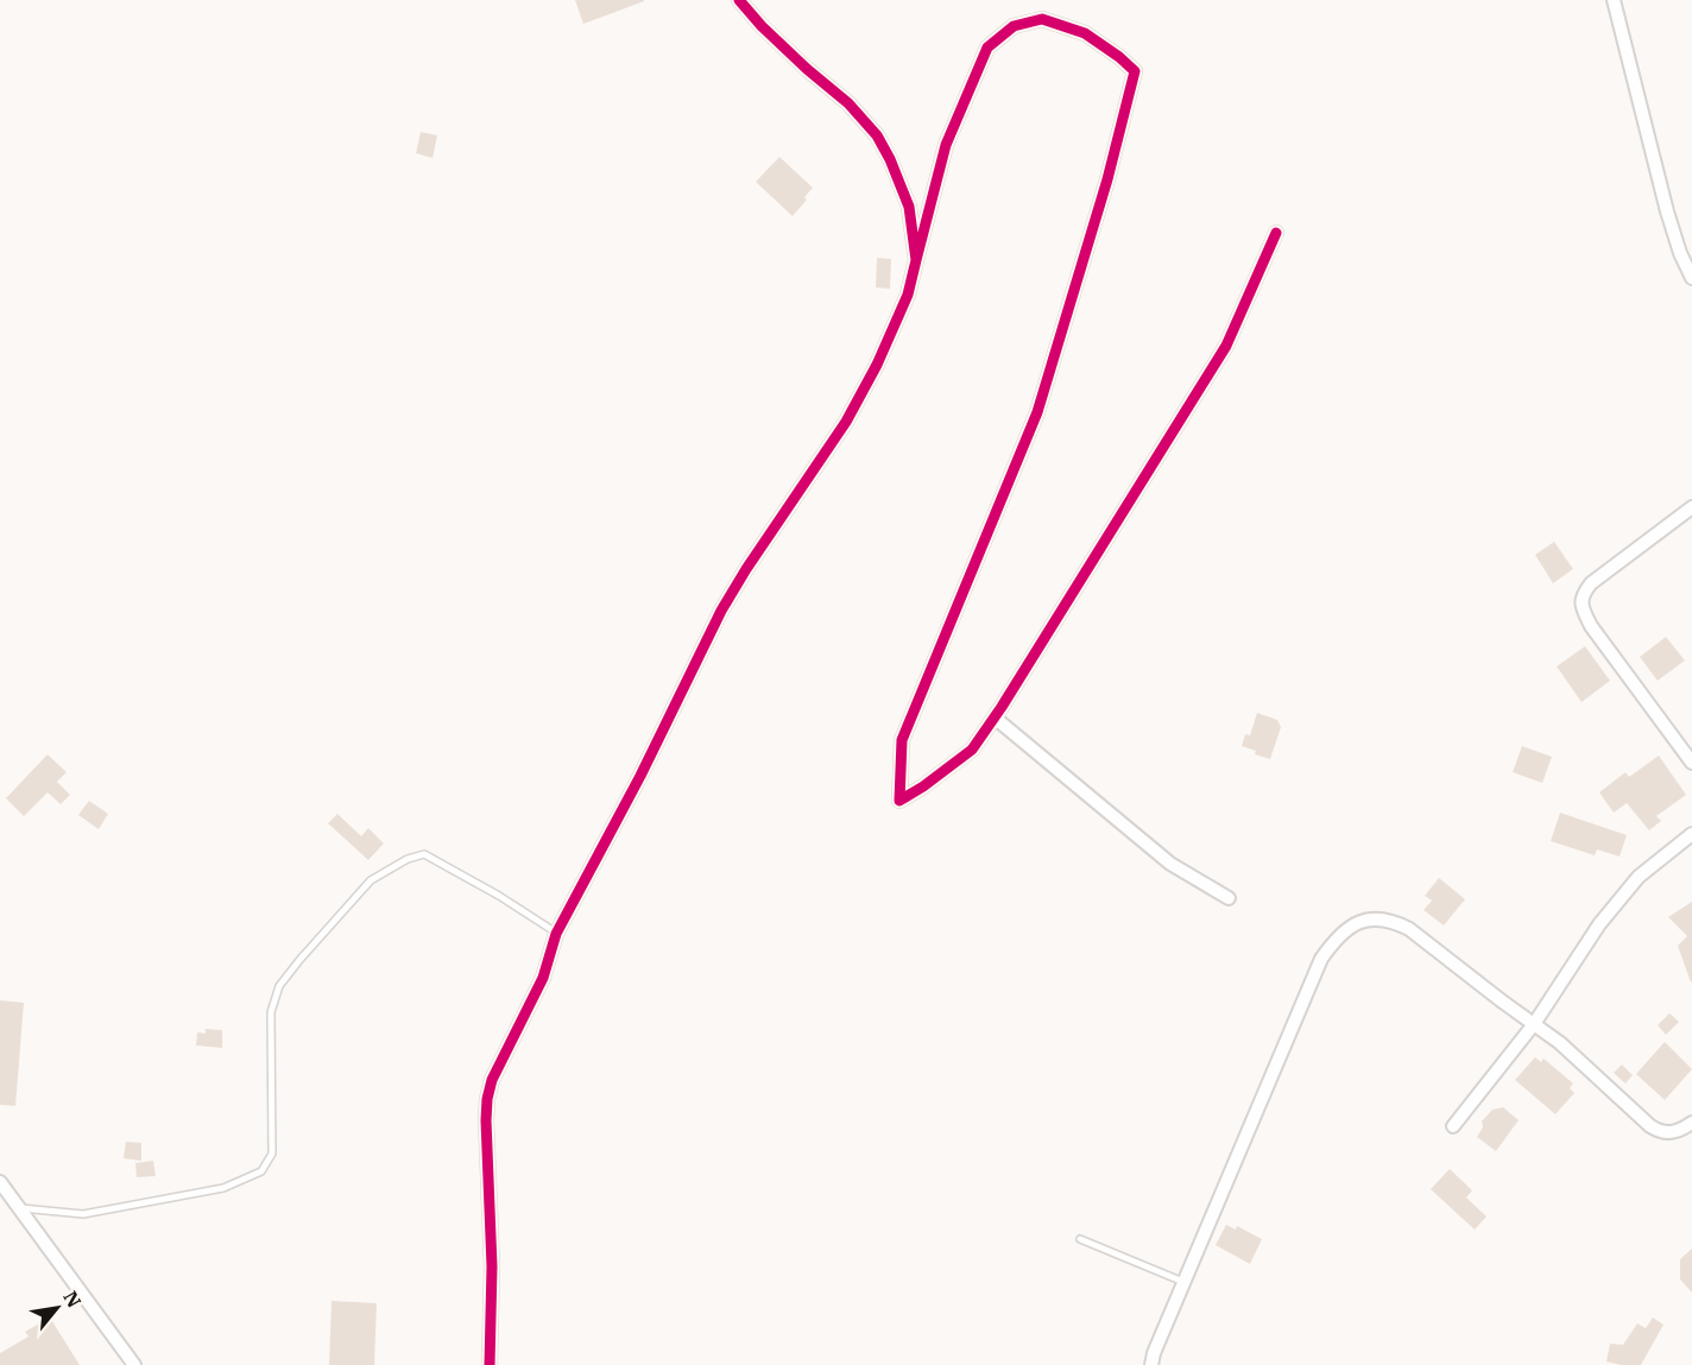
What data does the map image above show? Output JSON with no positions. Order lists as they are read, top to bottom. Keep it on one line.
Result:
{"north":"top right"}
